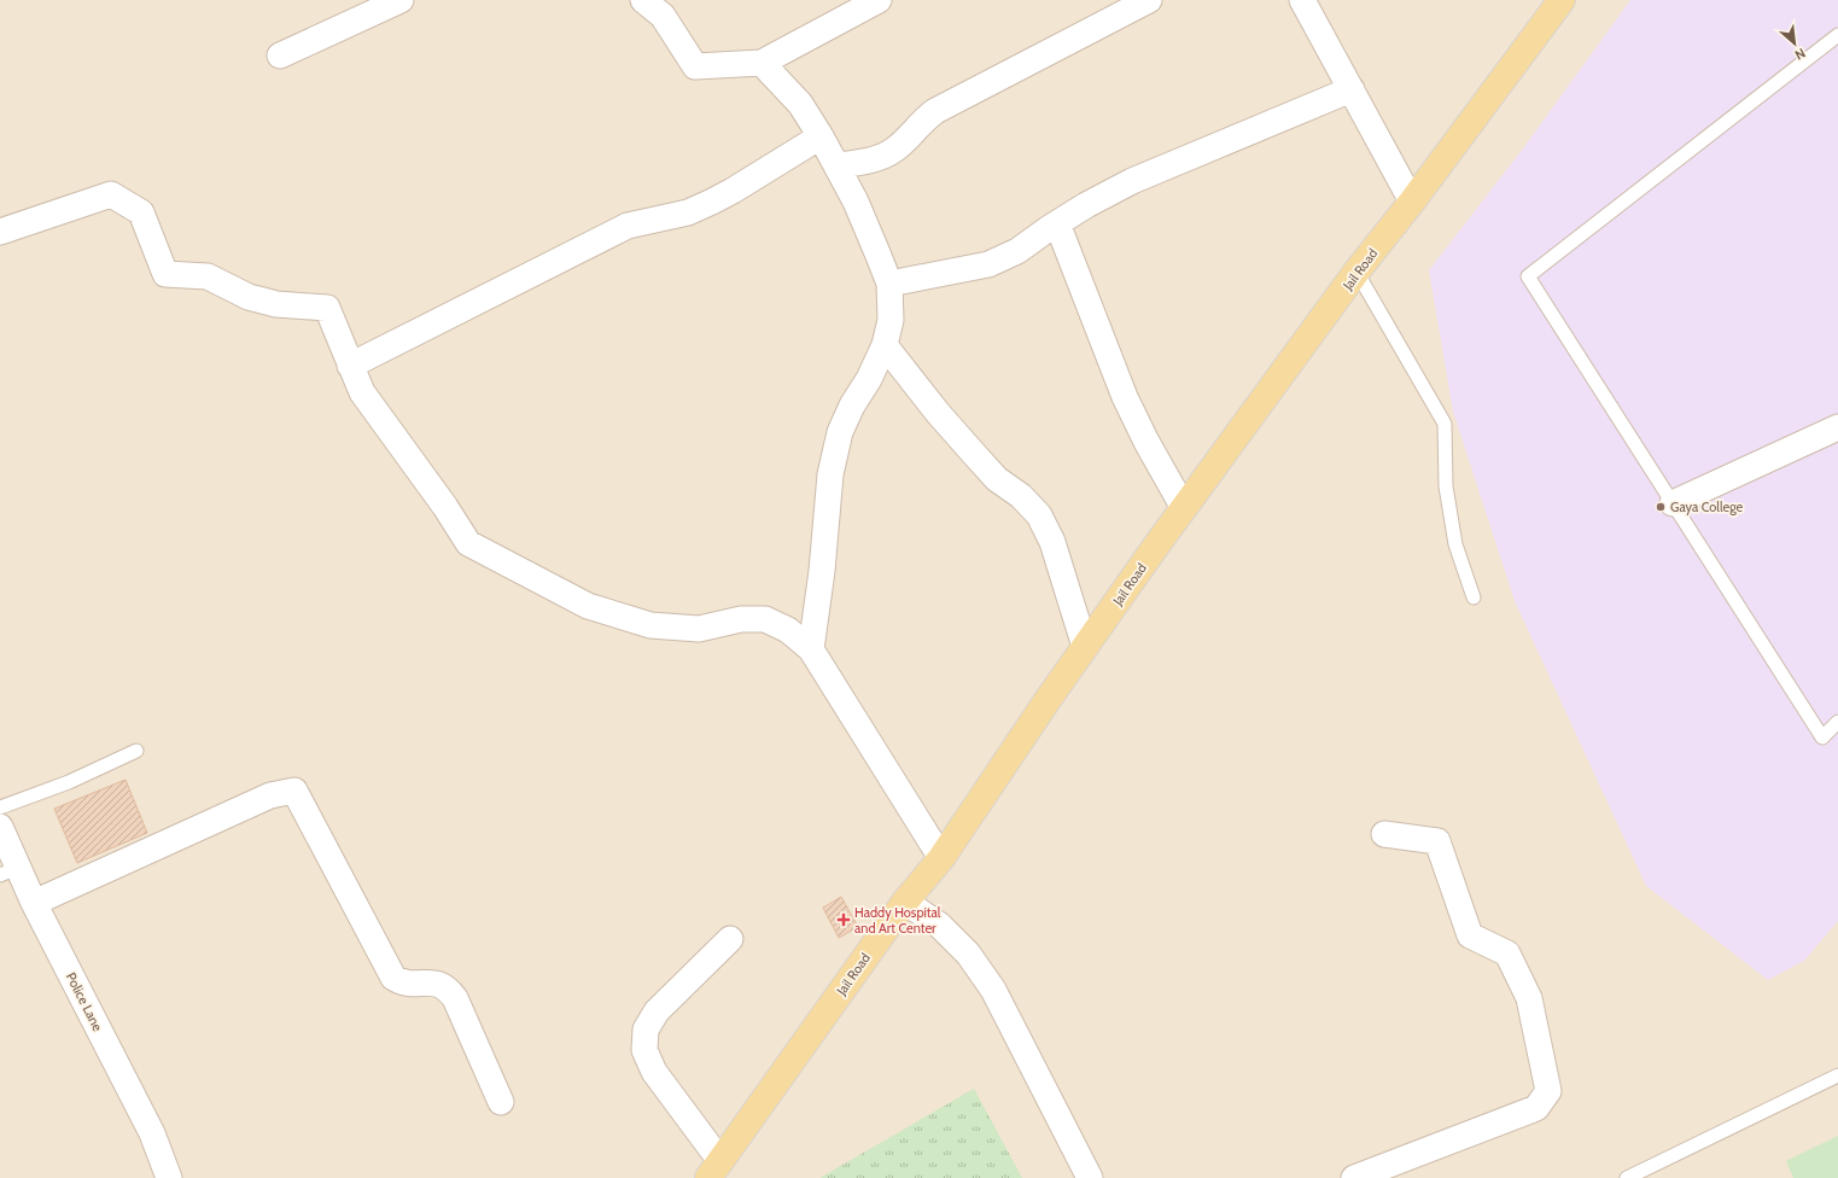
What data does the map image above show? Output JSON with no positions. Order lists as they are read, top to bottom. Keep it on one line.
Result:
{"streets":{"main road":["Jail Road"],"street":["Police Lane"]},"places":{"other":["Gaya College"],"health":["Haddy Hospital and Art Center"]},"north":"bottom right"}
